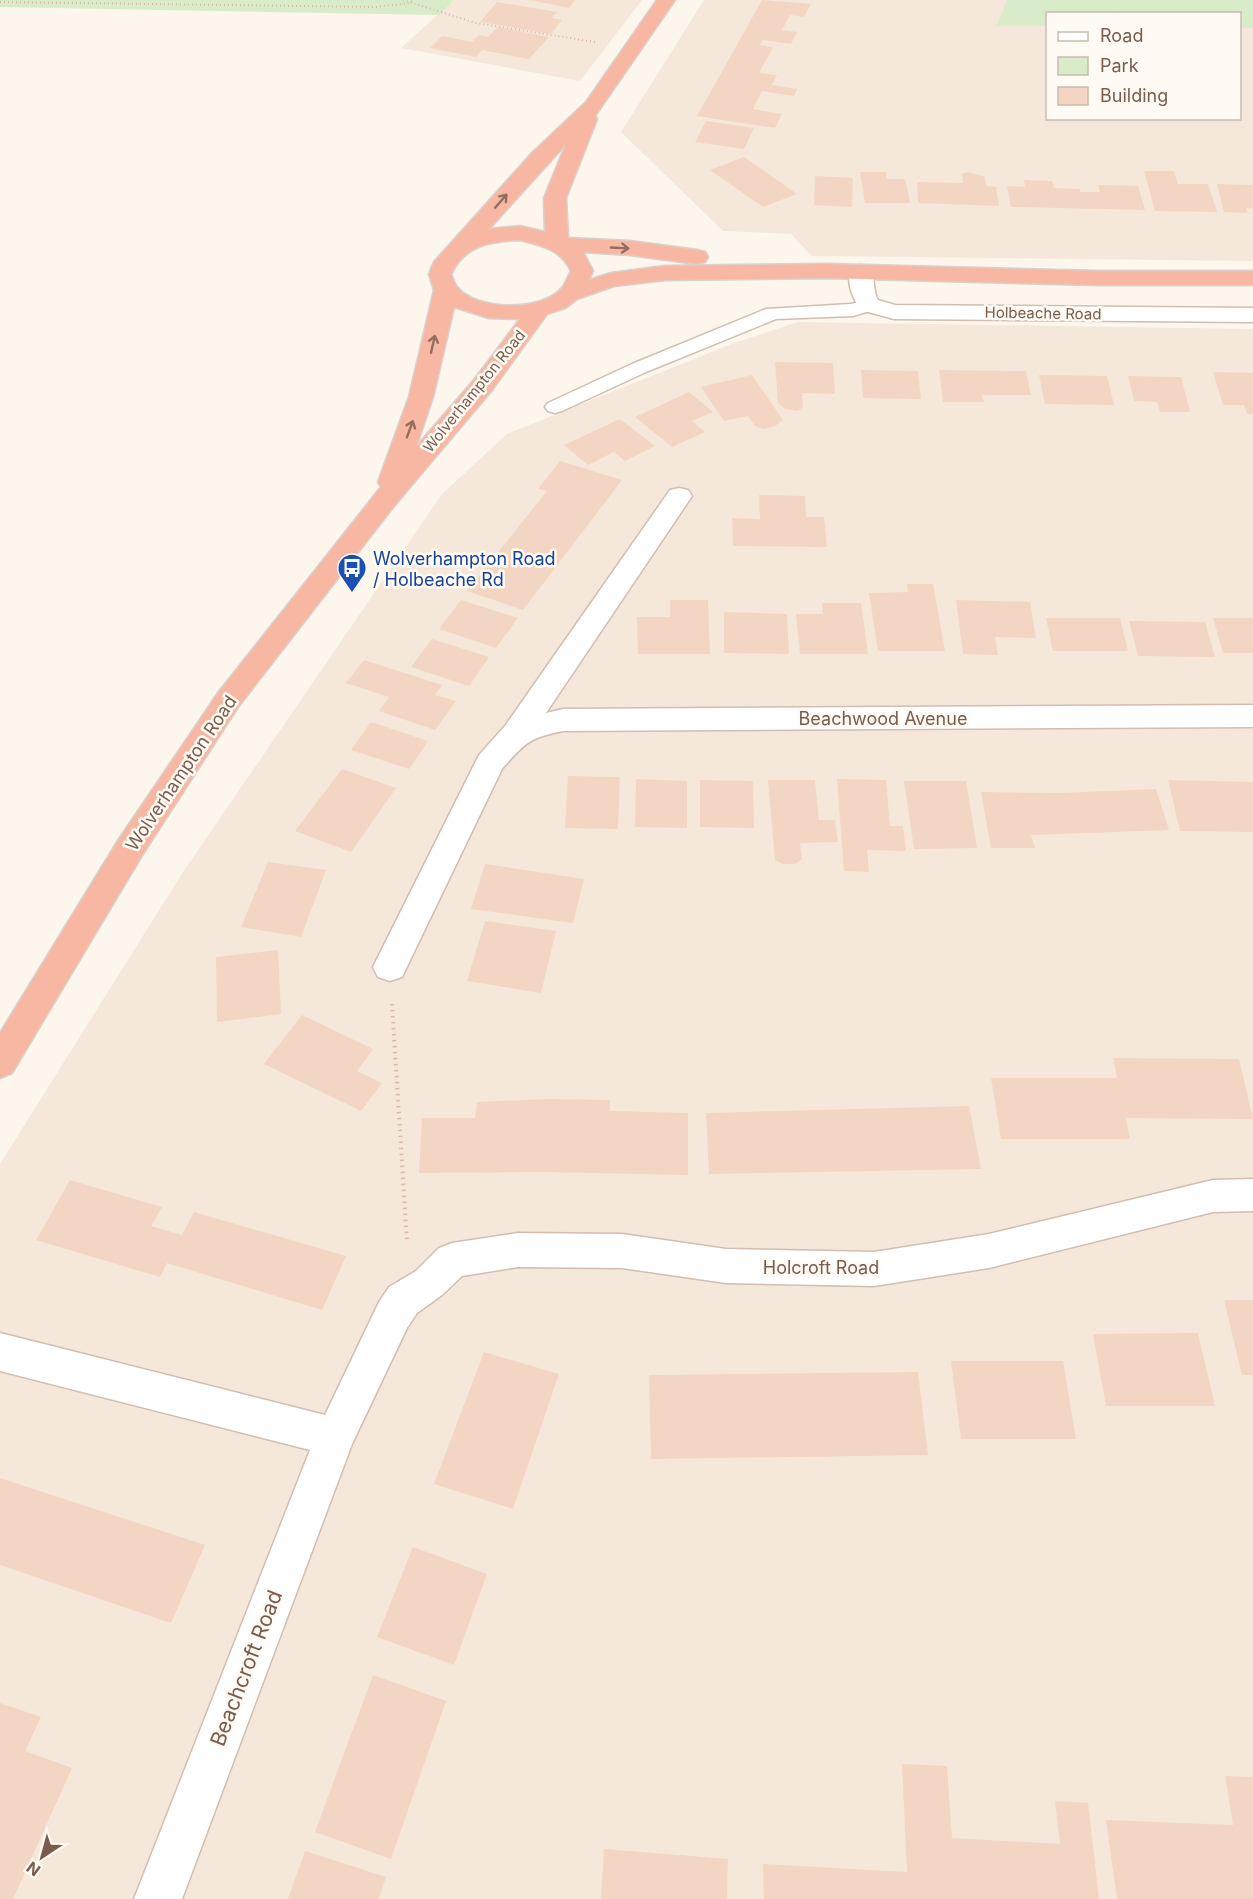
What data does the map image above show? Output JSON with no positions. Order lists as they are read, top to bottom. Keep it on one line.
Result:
{"streets":{"highway":["Wolverhampton Road"],"street":["Holbeache Road","Beachwood Avenue","Holcroft Road","Beachcroft Road"]},"crossings":[["Holcroft Road","Beachcroft Road"]],"places":{"bus stop":["Wolverhampton Road / Holbeache Rd"]},"legend":["Road","Park","Building"],"north":"bottom left"}
